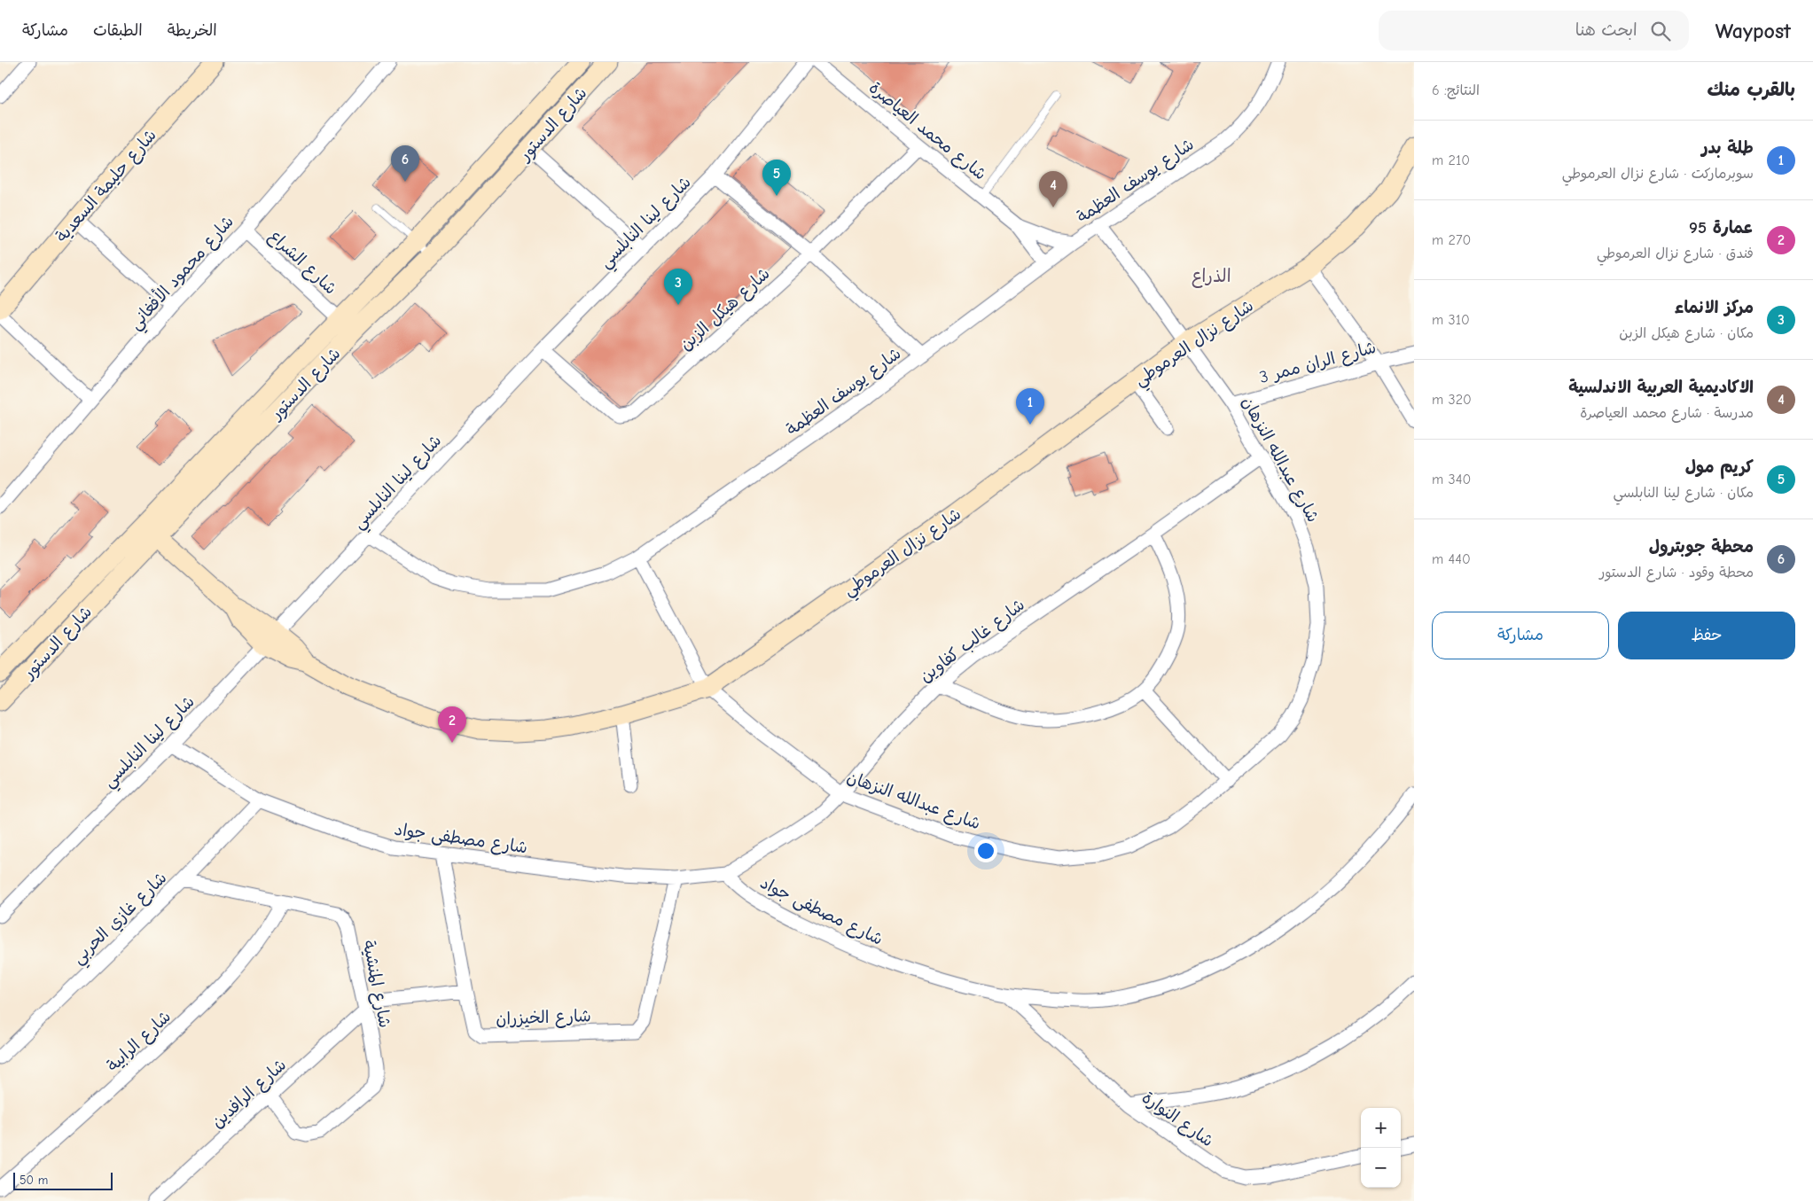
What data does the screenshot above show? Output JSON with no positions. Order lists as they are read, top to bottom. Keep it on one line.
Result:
{"streets":{"street":["شارع الدستور","شارع محمد العياصرة","شارع يوسف العظمة","شارع حليمة السعدية","شارع لينا النابلسي","شارع الشراع","شارع محمود الأفغاني","شارع هيكل الزبن","شارع نزال العرموطي","شارع الران ممر 3","شارع عبدالله النزهان","شارع غالب كفاوين","شارع مصطفى جواد","شارع غازي الحربي","شارع المنشية","شارع الخيزران","شارع الرابية","شارع الرافدين","شارع النوارة"]},"crossings":[["شارع الدستور","شارع الشراع"],["شارع الدستور","شارع نزال العرموطي"],["شارع محمد العياصرة","شارع يوسف العظمة"],["شارع محمد العياصرة","شارع هيكل الزبن"],["شارع يوسف العظمة","شارع لينا النابلسي"],["شارع يوسف العظمة","شارع عبدالله النزهان"],["شارع لينا النابلسي","شارع هيكل الزبن"],["شارع لينا النابلسي","شارع نزال العرموطي"],["شارع لينا النابلسي","شارع مصطفى جواد"],["شارع الشراع","شارع محمود الأفغاني"],["شارع نزال العرموطي","شارع عبدالله النزهان"],["شارع الران ممر 3","شارع عبدالله النزهان"],["شارع عبدالله النزهان","شارع غالب كفاوين"],["شارع غالب كفاوين","شارع مصطفى جواد"],["شارع مصطفى جواد","شارع غازي الحربي"],["شارع مصطفى جواد","شارع الخيزران"],["شارع مصطفى جواد","شارع النوارة"],["شارع غازي الحربي","شارع المنشية"],["شارع المنشية","شارع الرابية"],["شارع المنشية","شارع الرافدين"]],"districts":["الذراع"],"scale_bar":"50 m","page":{"header":"Waypost","search":"ابحث هنا","nav":["الخريطة","الطبقات","مشاركة"],"heading":["بالقرب منك","النتائج: 6"],"list":[{"mark":"1","name":"طلة بدر","note":"سوبرماركت · شارع نزال العرموطي","value":"210 m"},{"mark":"2","name":"عمارة 95","note":"فندق · شارع نزال العرموطي","value":"270 m"},{"mark":"3","name":"مركز الانماء","note":"مكان · شارع هيكل الزبن","value":"310 m"},{"mark":"4","name":"الاكاديمية العربية الاندلسية","note":"مدرسة · شارع محمد العياصرة","value":"320 m"},{"mark":"5","name":"كريم مول","note":"مكان · شارع لينا النابلسي","value":"340 m"},{"mark":"6","name":"محطة جوبترول","note":"محطة وقود · شارع الدستور","value":"440 m"}],"pins":["6","5","4","3","1","2"],"buttons":["حفظ","مشاركة"],"map_buttons":["+","−"],"scale":"50 m"}}
